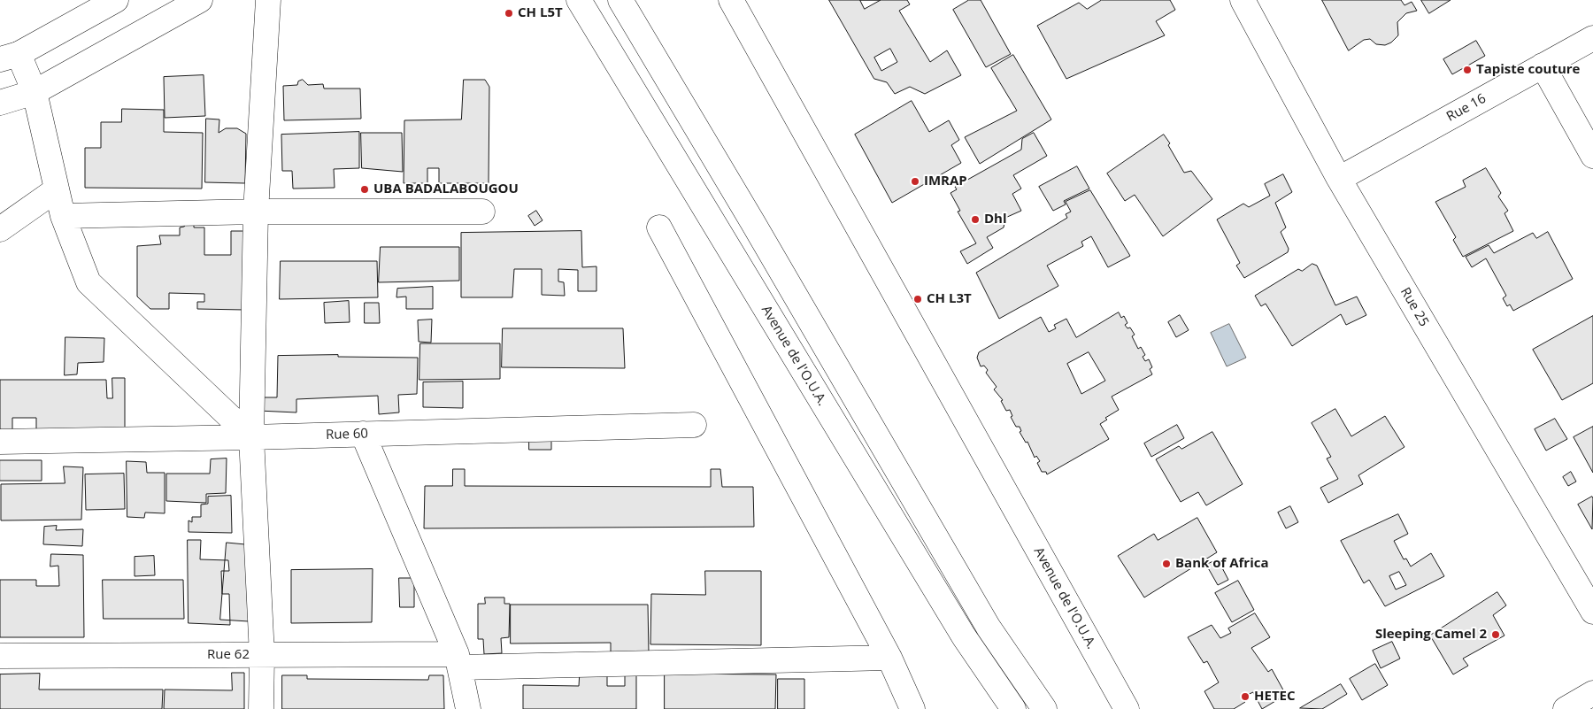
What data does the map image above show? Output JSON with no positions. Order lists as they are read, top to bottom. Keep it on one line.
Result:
{"streets":{"street":["Rue 16","Rue 25","Avenue de l'O.U.A.","Rue 60","Rue 62"]},"crossings":[["Rue 16","Rue 25"]],"places":["CH L5T","Tapiste couture","IMRAP","UBA BADALABOUGOU","Dhl","CH L3T","Bank of Africa","Sleeping Camel 2","HETEC"]}
